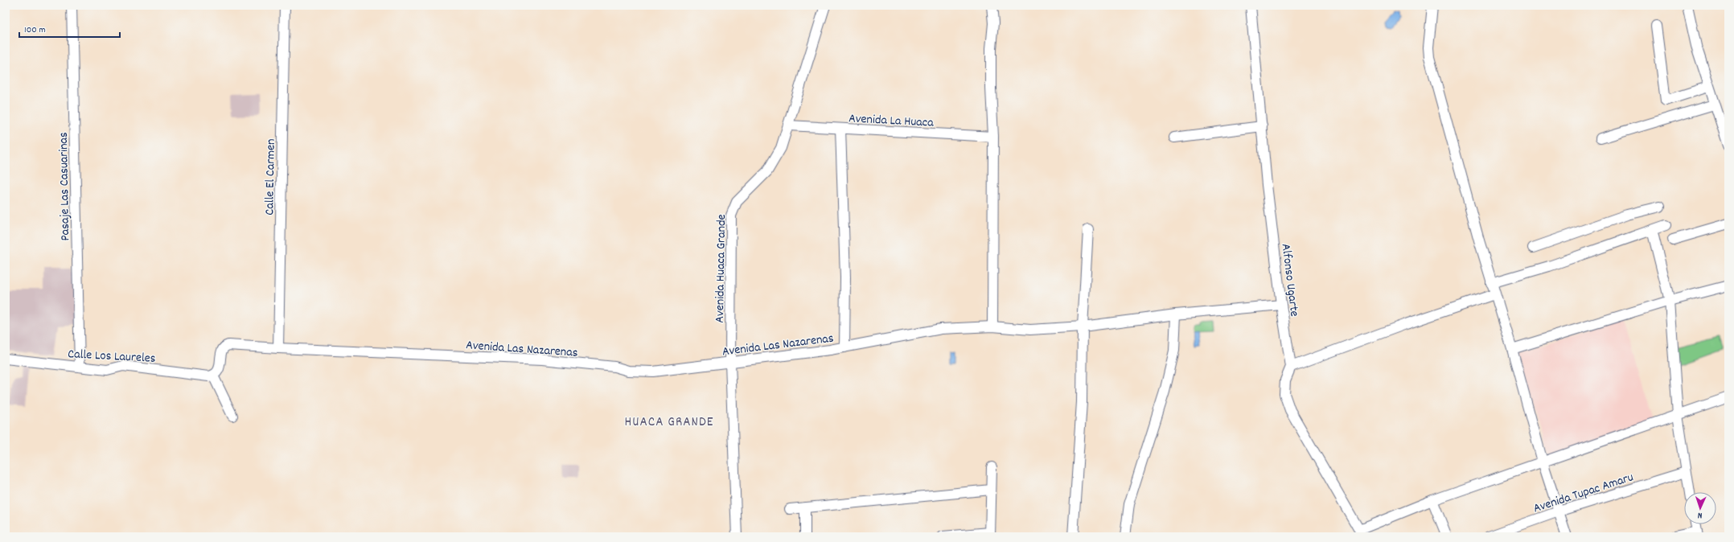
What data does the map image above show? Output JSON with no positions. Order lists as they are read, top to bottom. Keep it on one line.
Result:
{"streets":{"street":["Avenida La Huaca","Calle El Carmen","Pasaje Las Casuarinas","Avenida Huaca Grande","Alfonso Ugarte","Avenida Las Nazarenas","Calle Los Laureles","Avenida Tupac Amaru"]},"crossings":[["Avenida La Huaca","Avenida Huaca Grande"],["Calle El Carmen","Avenida Las Nazarenas"],["Pasaje Las Casuarinas","Calle Los Laureles"],["Avenida Huaca Grande","Avenida Las Nazarenas"],["Alfonso Ugarte","Avenida Las Nazarenas"],["Avenida Las Nazarenas","Calle Los Laureles"]],"districts":["HUACA GRANDE"],"scale_bar":"100 m","north":"bottom"}
